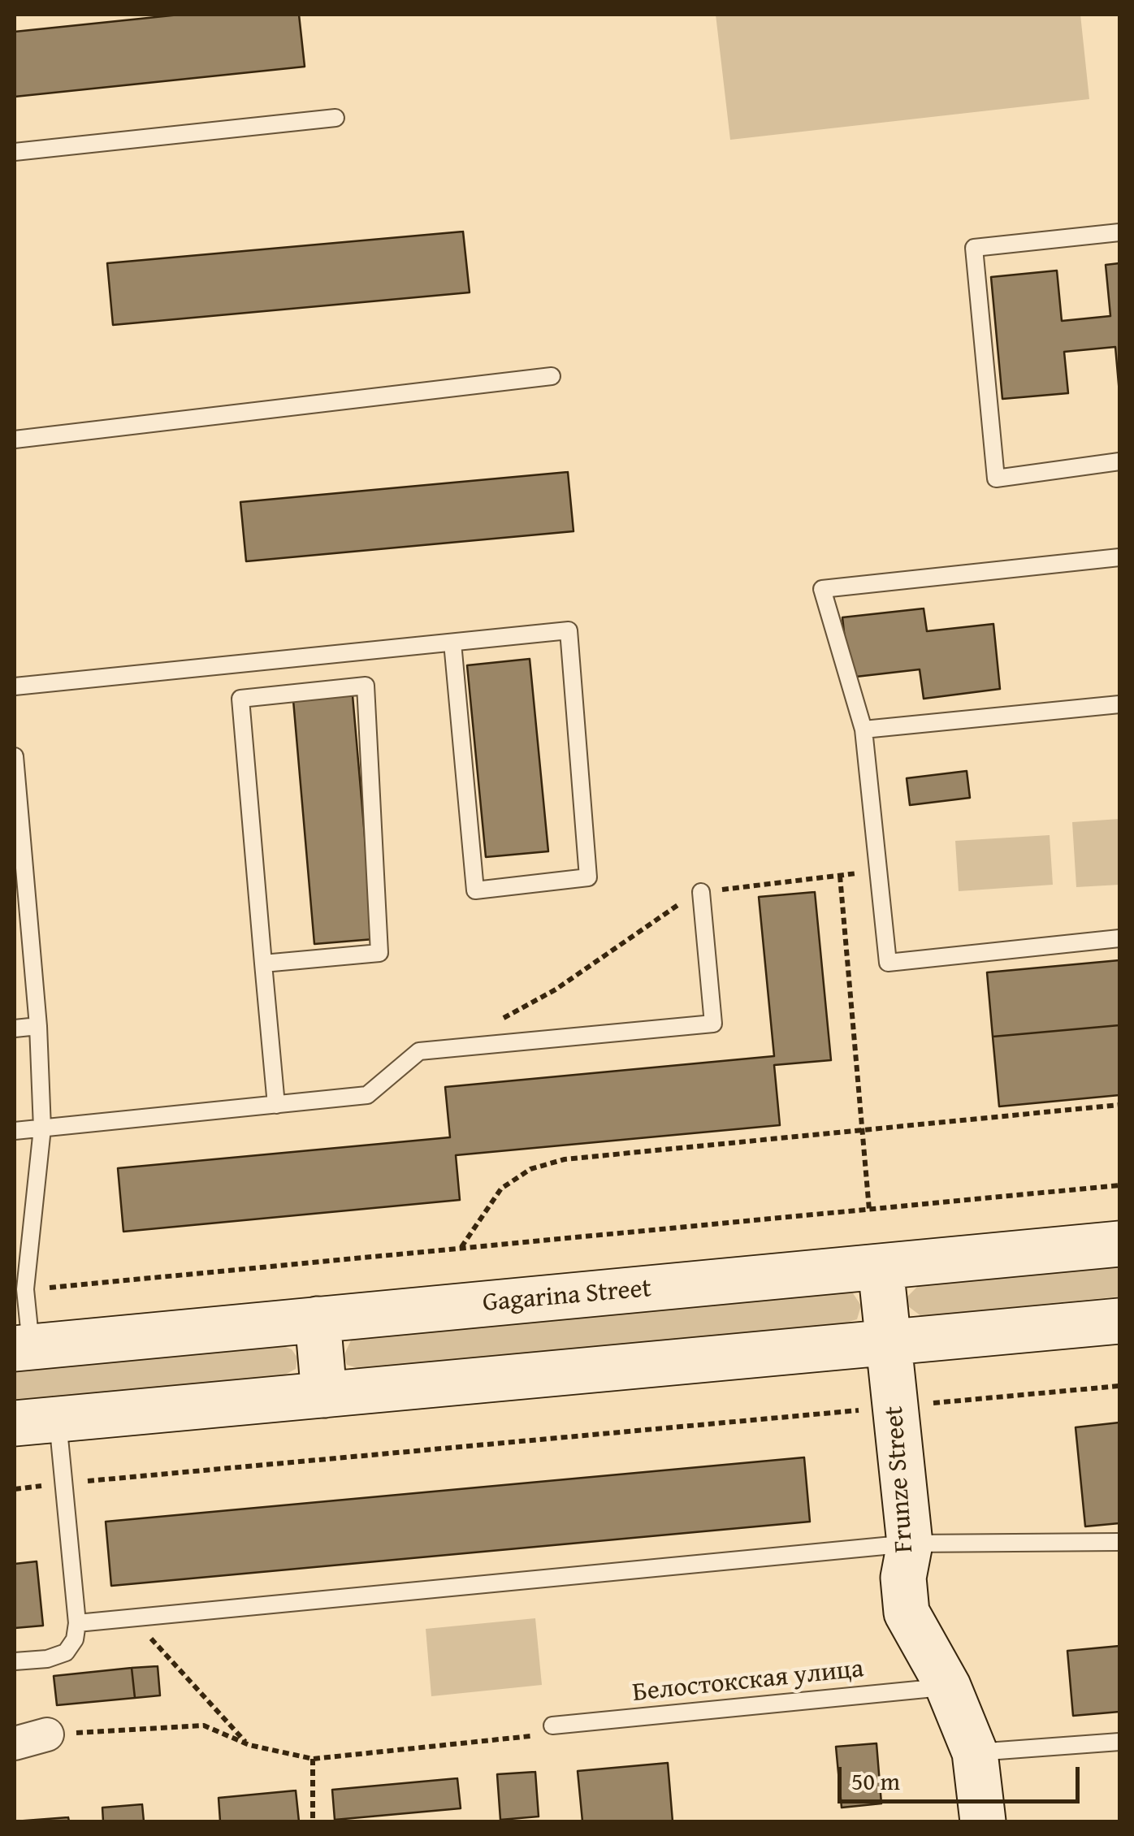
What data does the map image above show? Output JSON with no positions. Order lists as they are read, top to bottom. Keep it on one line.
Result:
{"streets":{"main road":["Gagarina Street","Frunze Street"],"lane":["Белостокская улица"]},"crossings":[["Gagarina Street","Frunze Street"],["Frunze Street","Белостокская улица"]],"scale_bar":"50 m"}
